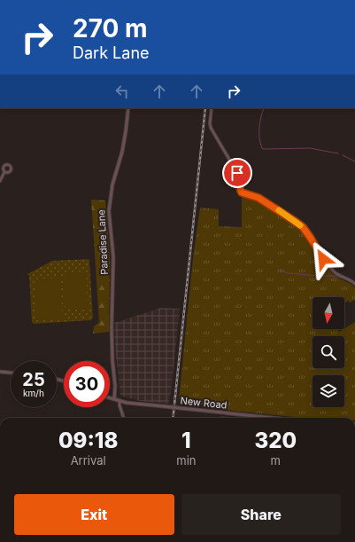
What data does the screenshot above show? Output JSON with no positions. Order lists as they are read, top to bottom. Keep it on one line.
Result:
{"streets":{"street":["Paradise Lane","New Road"]},"crossings":[["Paradise Lane","New Road"]],"north":"bottom","page":{"turn":["270 m","Dark Lane"],"speed":"25 km/h","limit":"30","eta":["09:18","Arrival","1","min","320","m"],"buttons":["Exit","Share"]}}
